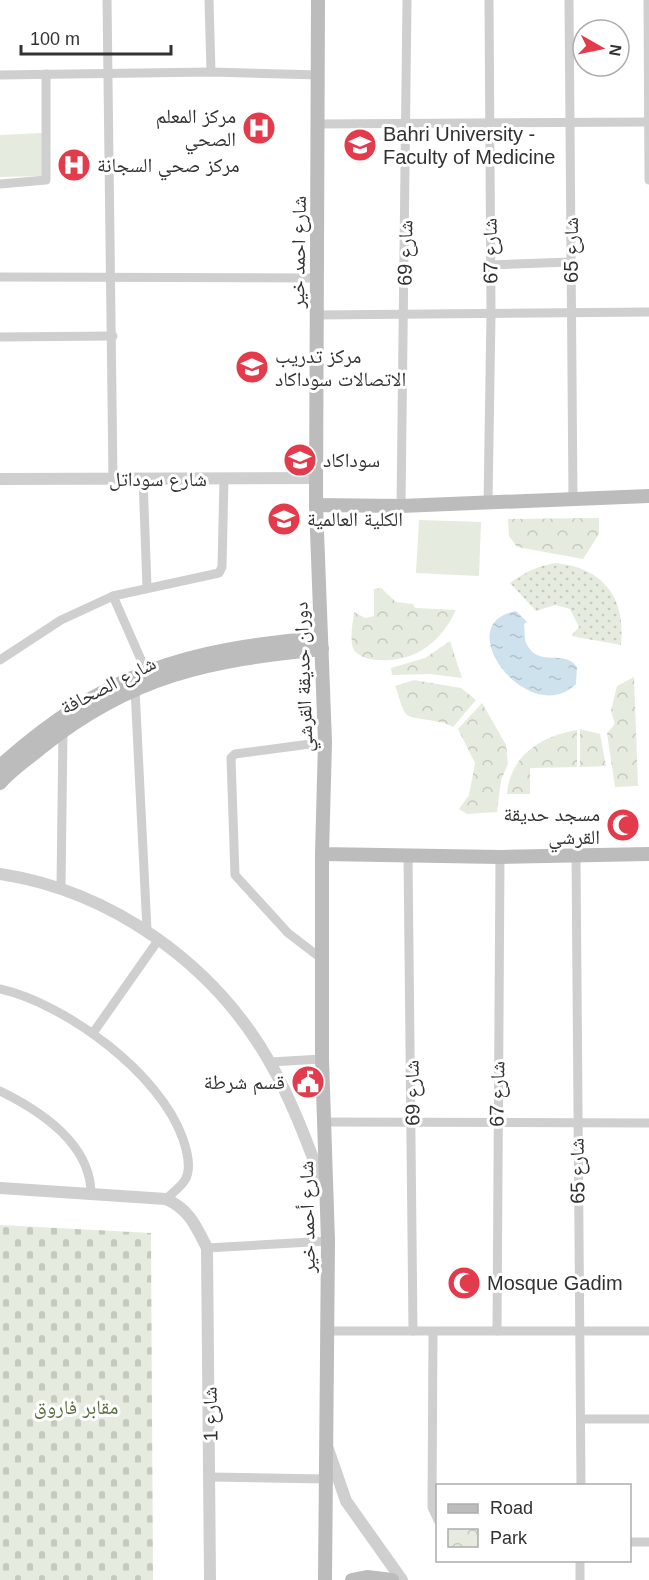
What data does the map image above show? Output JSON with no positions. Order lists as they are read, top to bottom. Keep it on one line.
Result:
{"streets":{"main road":["شارع احمد خير","دوران حديقة القرشي","شارع الصحافة","شارع أحمد خير"],"street":["شارع 65","شارع 67","شارع 69","شارع سوداتل","شارع 1"]},"crossings":[["شارع احمد خير","شارع سوداتل"],["شارع احمد خير","دوران حديقة القرشي"],["دوران حديقة القرشي","شارع الصحافة"],["دوران حديقة القرشي","شارع أحمد خير"]],"parks":["مقابر فاروق"],"places":{"hospital":["مركز المعلم الصحي","مركز صحي السجانة"],"school or university":["Bahri University - Faculty of Medicine","مركز تدريب الاتصالات سوداكاد","سوداكاد","الكلية العالمية"],"mosque":["مسجد حديقة القرشي","Mosque Gadim"],"public building":["قسم شرطة"]},"legend":["Road","Park"],"scale_bar":"100 m","north":"right"}
